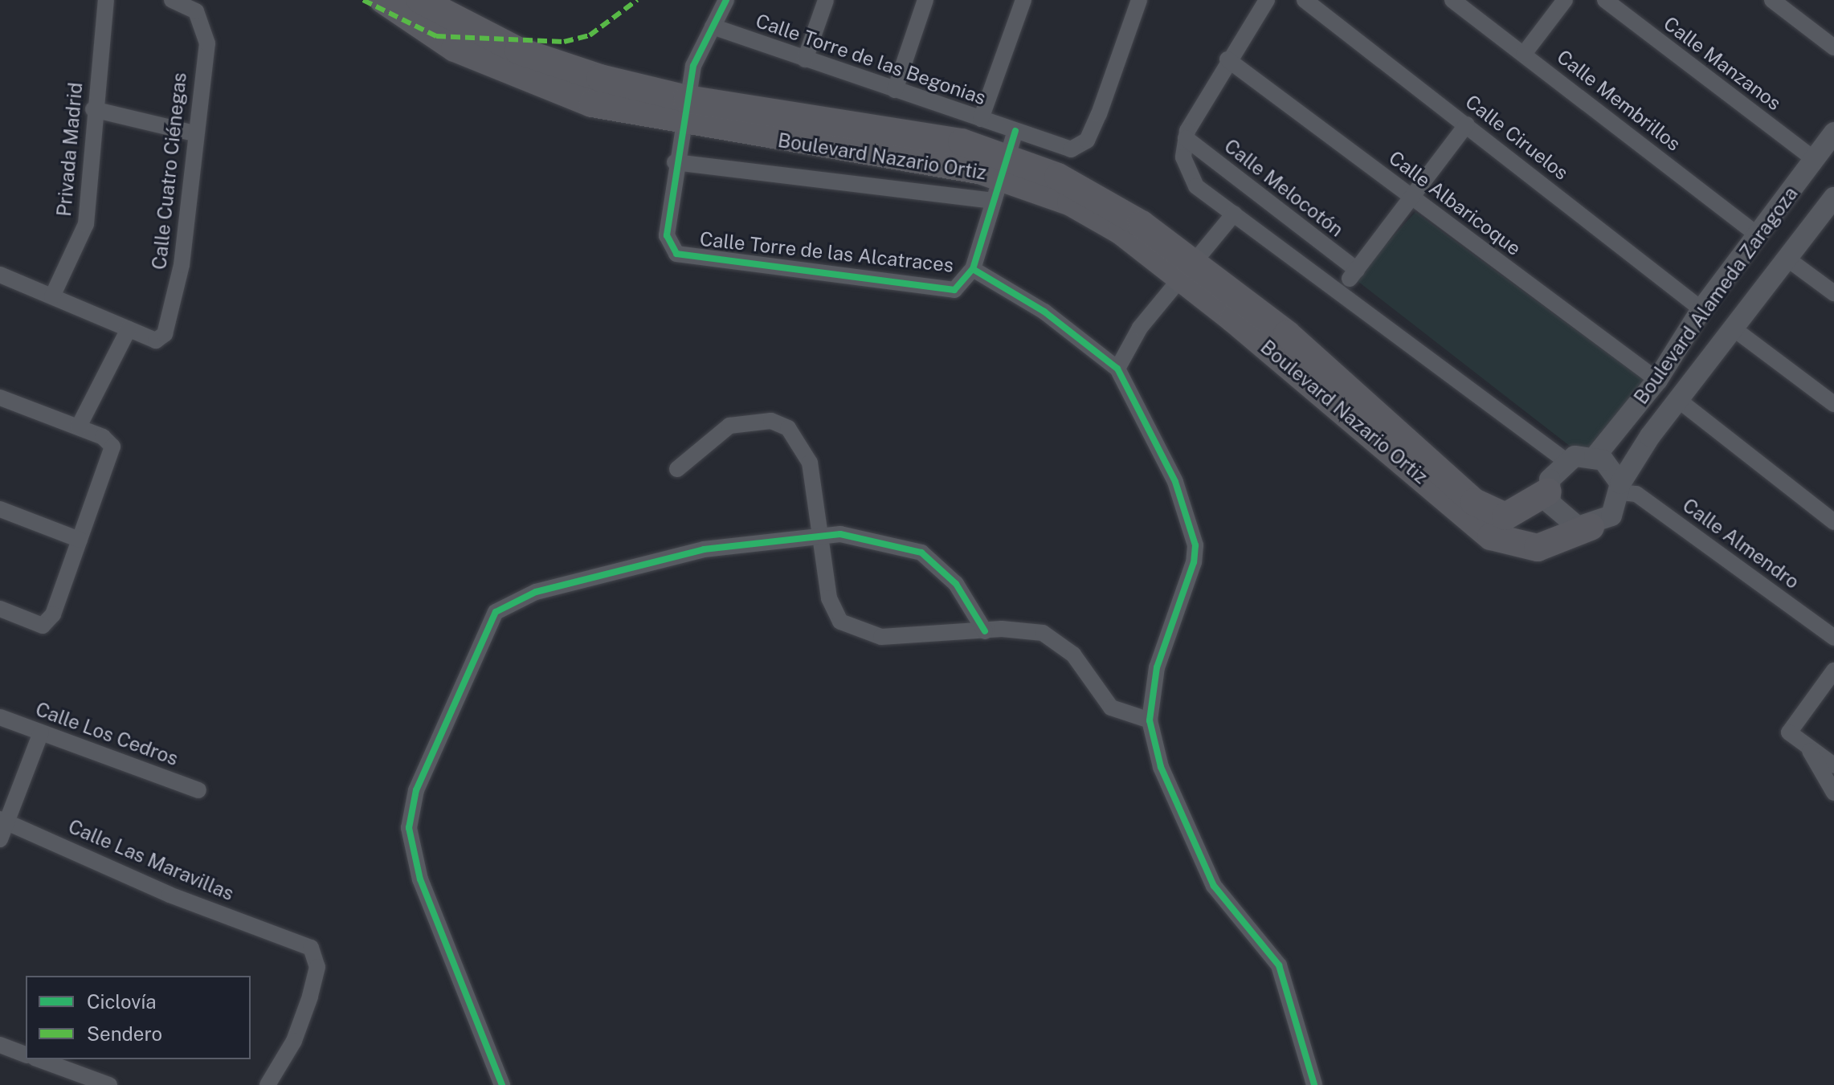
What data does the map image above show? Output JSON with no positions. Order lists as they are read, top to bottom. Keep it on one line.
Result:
{"streets":{"main road":["Boulevard Nazario Ortiz"],"street":["Calle Torre de las Begonias","Calle Manzanos","Calle Membrillos","Calle Ciruelos","Privada Madrid","Calle Cuatro Ciénegas","Calle Melocotón","Calle Albaricoque","Calle Torre de las Alcatraces","Boulevard Alameda Zaragoza","Calle Almendro","Calle Los Cedros","Calle Las Maravillas"]},"crossings":[["Calle Torre de las Begonias","Boulevard Nazario Ortiz"],["Calle Manzanos","Boulevard Alameda Zaragoza"],["Calle Membrillos","Boulevard Alameda Zaragoza"],["Calle Ciruelos","Boulevard Alameda Zaragoza"],["Boulevard Nazario Ortiz","Boulevard Alameda Zaragoza"],["Boulevard Nazario Ortiz","Calle Almendro"],["Calle Albaricoque","Boulevard Alameda Zaragoza"],["Boulevard Alameda Zaragoza","Calle Almendro"]],"legend":["Ciclovía","Sendero"]}
